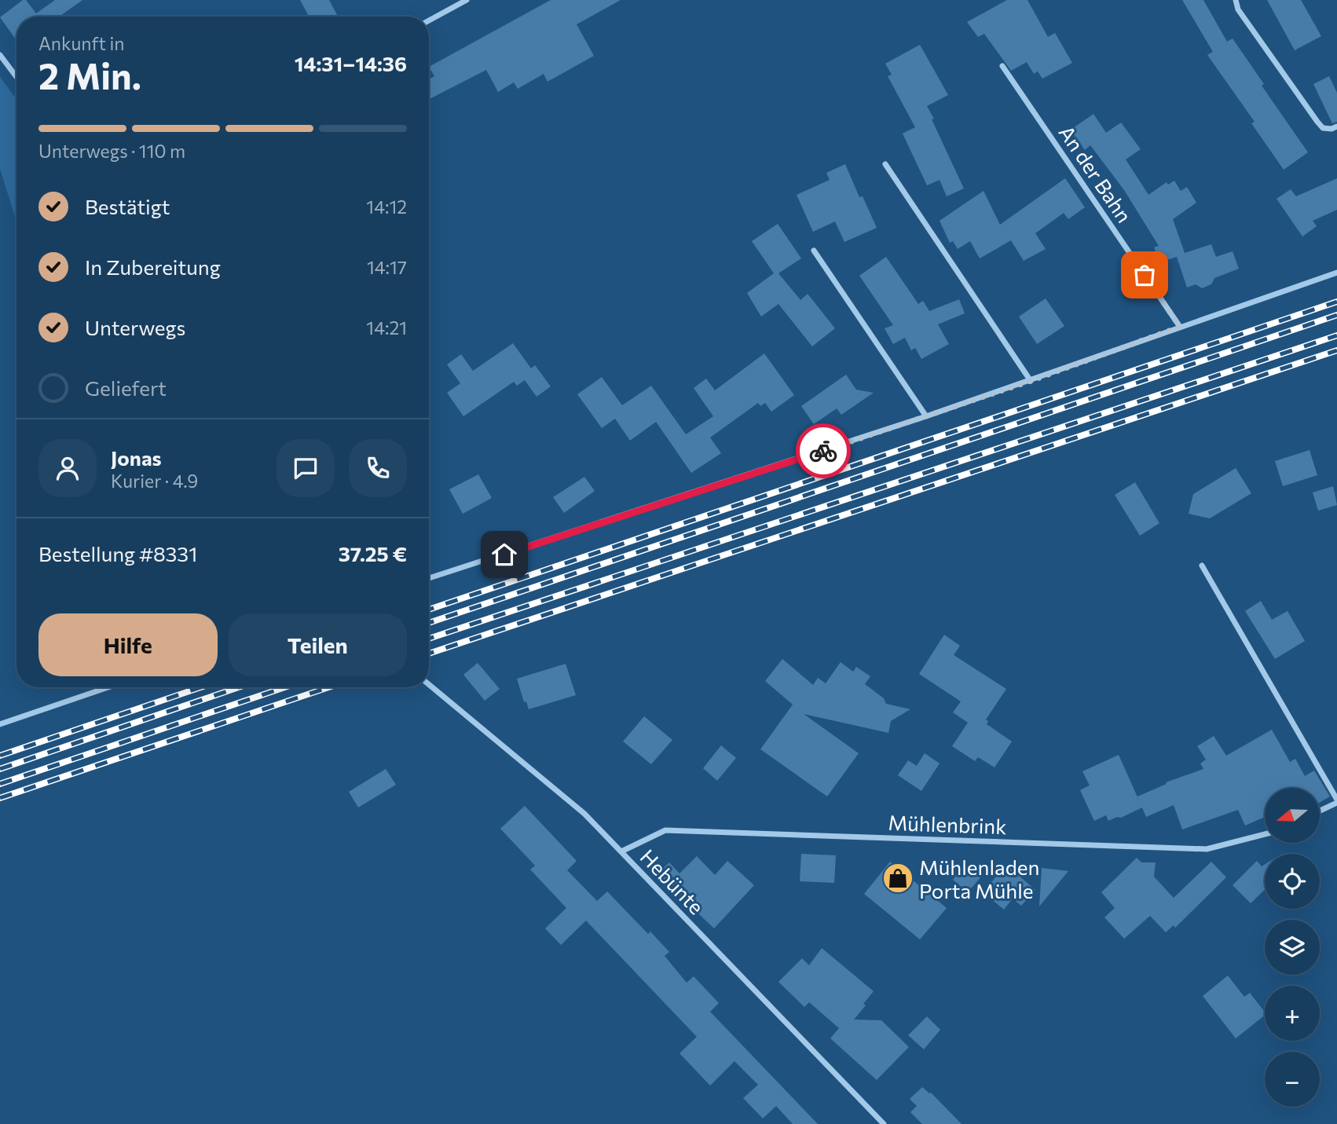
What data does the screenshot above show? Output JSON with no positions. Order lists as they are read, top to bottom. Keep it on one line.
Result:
{"streets":{"street":["An der Bahn","Mühlenbrink","Hebünte"]},"crossings":[["Mühlenbrink","Hebünte"]],"places":{"shop":["Mühlenladen Porta Mühle"]},"north":"left","page":{"heading":["2 Min.","Ankunft in","14:31–14:36"],"panel":["Jonas","Kurier · 4.9","Bestellung #8331","37.25 €"],"bar":"Unterwegs · 110 m","list":[["Bestätigt","14:12"],["In Zubereitung","14:17"],["Unterwegs","14:21"],"Geliefert"],"buttons":["Hilfe","Teilen"],"map_buttons":["+","−"]}}
